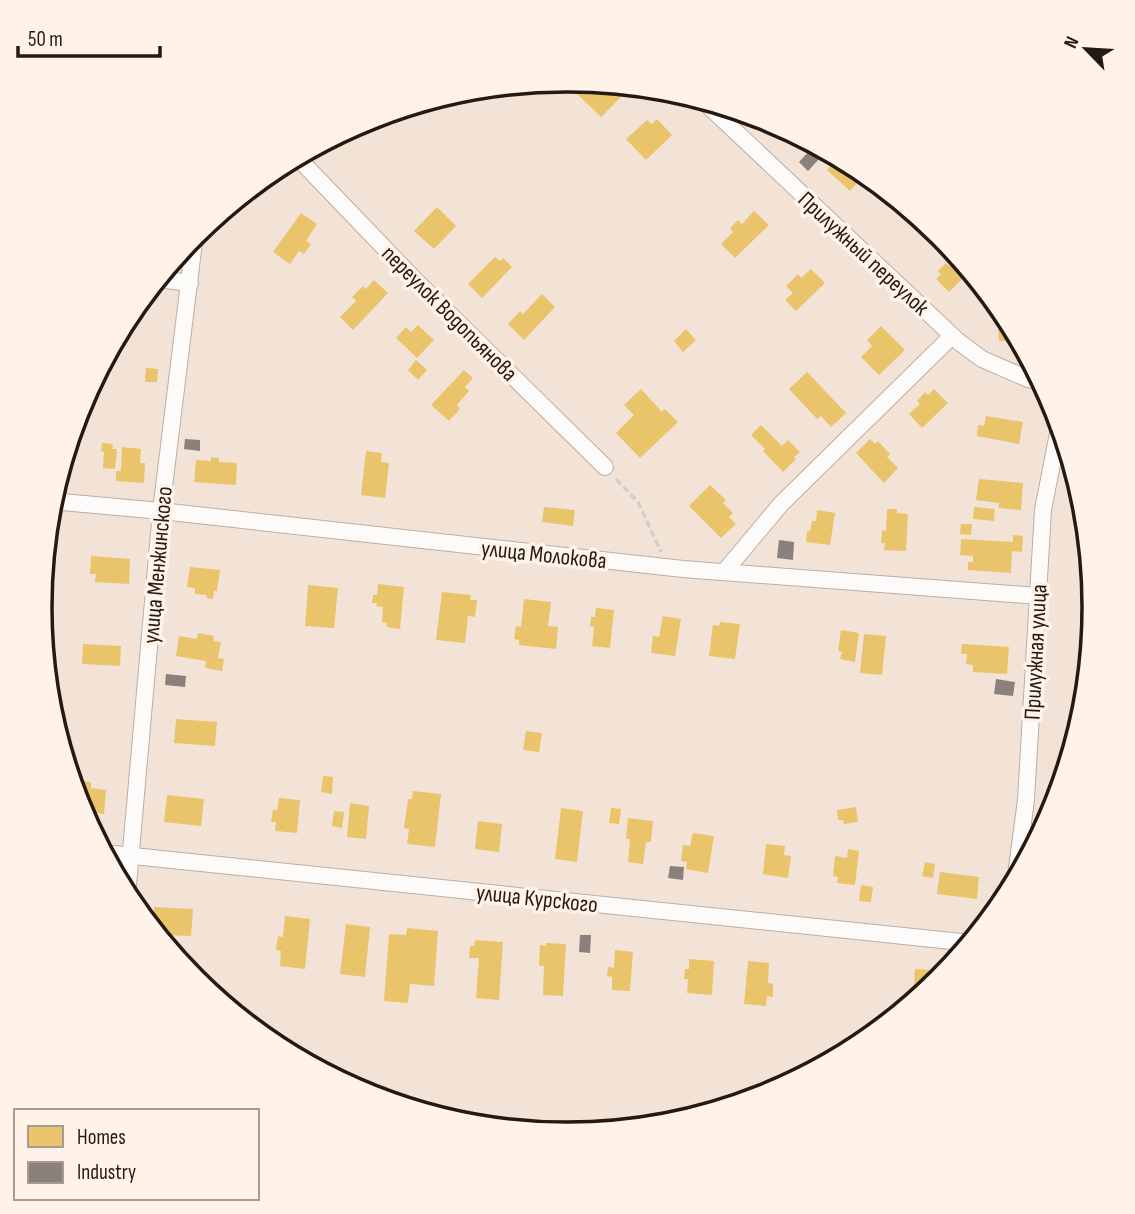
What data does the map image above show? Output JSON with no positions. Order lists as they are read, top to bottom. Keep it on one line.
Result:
{"streets":{"street":["Прилужный переулок","переулок Водопьянова","улица Молокова","улица Менжинского","Прилужная улица","улица Курского"]},"crossings":[["улица Молокова","улица Менжинского"],["улица Молокова","Прилужная улица"],["улица Менжинского","улица Курского"]],"legend":["Homes","Industry"],"scale_bar":"50 m","north":"top left"}
